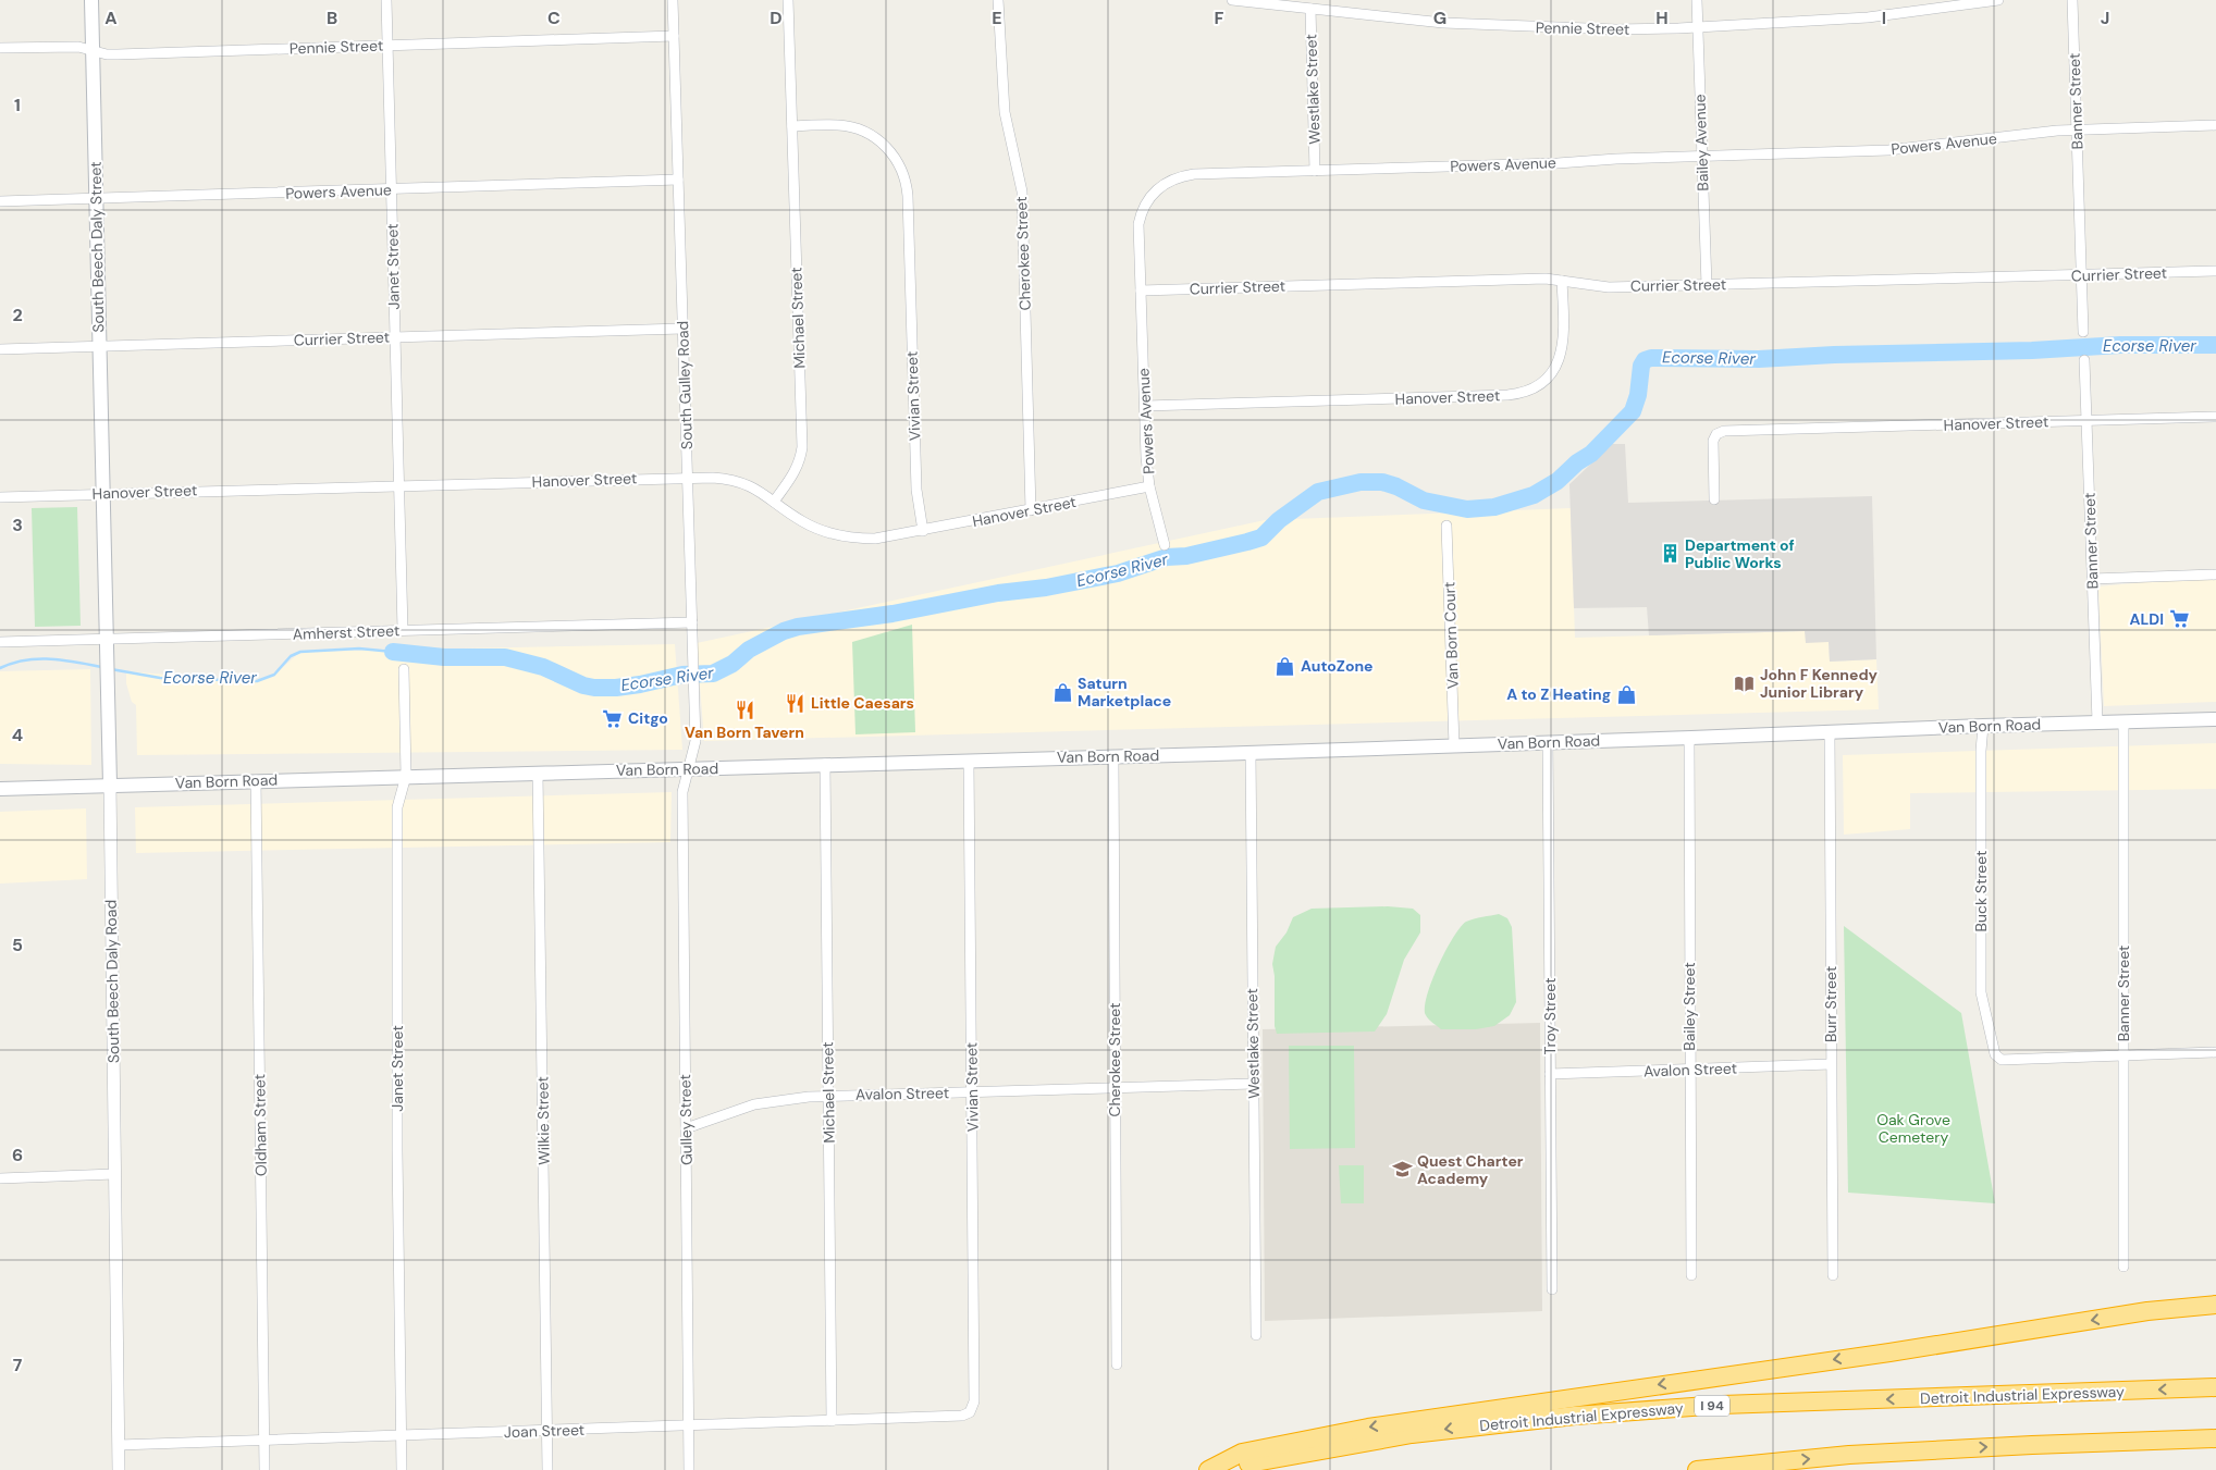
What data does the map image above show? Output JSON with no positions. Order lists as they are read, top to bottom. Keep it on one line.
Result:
{"streets":{"highway":["Detroit Industrial Expressway","I 94"],"main road":["South Beech Daly Street","Van Born Road","South Beech Daly Road"],"street":["Pennie Street","Westlake Street","Banner Street","Bailey Avenue","Powers Avenue","Cherokee Street","Janet Street","Currier Street","Michael Street","South Gulley Road","Vivian Street","Hanover Street","Amherst Street","Van Born Court","Buck Street","Burr Street","Bailey Street","Troy Street","Avalon Street","Gulley Street","Wilkie Street","Oldham Street","Joan Street"]},"crossings":[["Pennie Street","Westlake Street"],["Pennie Street","Bailey Avenue"],["Pennie Street","South Beech Daly Street"],["Pennie Street","Janet Street"],["Pennie Street","South Gulley Road"],["Westlake Street","Powers Avenue"],["Westlake Street","Van Born Road"],["Westlake Street","Avalon Street"],["Banner Street","Powers Avenue"],["Banner Street","Currier Street"],["Banner Street","Hanover Street"],["Banner Street","Van Born Road"],["Banner Street","Buck Street"],["Bailey Avenue","Powers Avenue"],["Bailey Avenue","Currier Street"],["Powers Avenue","South Beech Daly Street"],["Powers Avenue","Janet Street"],["Powers Avenue","Currier Street"],["Powers Avenue","South Gulley Road"],["Powers Avenue","Hanover Street"],["South Beech Daly Street","Currier Street"],["South Beech Daly Street","Hanover Street"],["South Beech Daly Street","South Beech Daly Road"],["Cherokee Street","Hanover Street"],["Cherokee Street","Van Born Road"],["Cherokee Street","Avalon Street"],["Janet Street","Currier Street"],["Janet Street","Hanover Street"],["Janet Street","Amherst Street"],["Janet Street","Van Born Road"],["Janet Street","Joan Street"],["Currier Street","South Gulley Road"],["Currier Street","Hanover Street"],["Michael Street","Vivian Street"],["Michael Street","Hanover Street"],["Michael Street","Van Born Road"],["Michael Street","Avalon Street"],["Michael Street","Joan Street"],["South Gulley Road","Hanover Street"],["South Gulley Road","Amherst Street"],["South Gulley Road","Van Born Road"],["South Gulley Road","Gulley Street"],["Vivian Street","Hanover Street"],["Vivian Street","Van Born Road"],["Vivian Street","Avalon Street"],["Vivian Street","Joan Street"],["Hanover Street","South Beech Daly Road"],["Amherst Street","South Beech Daly Road"],["Van Born Court","Van Born Road"],["Van Born Road","Buck Street"],["Van Born Road","South Beech Daly Road"],["Van Born Road","Burr Street"],["Van Born Road","Bailey Street"],["Van Born Road","Troy Street"],["Van Born Road","Gulley Street"],["Van Born Road","Wilkie Street"],["Van Born Road","Oldham Street"],["South Beech Daly Road","Joan Street"],["Burr Street","Avalon Street"],["Bailey Street","Avalon Street"],["Troy Street","Avalon Street"],["Avalon Street","Gulley Street"],["Gulley Street","Joan Street"],["Wilkie Street","Joan Street"],["Oldham Street","Joan Street"]],"water":["Ecorse River"],"parks":["Oak Grove Cemetery"],"places":{"building":["Department of Public Works"],"supermarket":["ALDI","Citgo"],"shop":["AutoZone","Saturn Marketplace","A to Z Heating"],"library":["John F Kennedy Junior Library"],"restaurant":["Little Caesars","Van Born Tavern"],"school or university":["Quest Charter Academy"]},"grid":{"columns":["A","B","C","D","E","F","G","H","I","J"],"rows":["1","2","3","4","5","6","7"]}}
